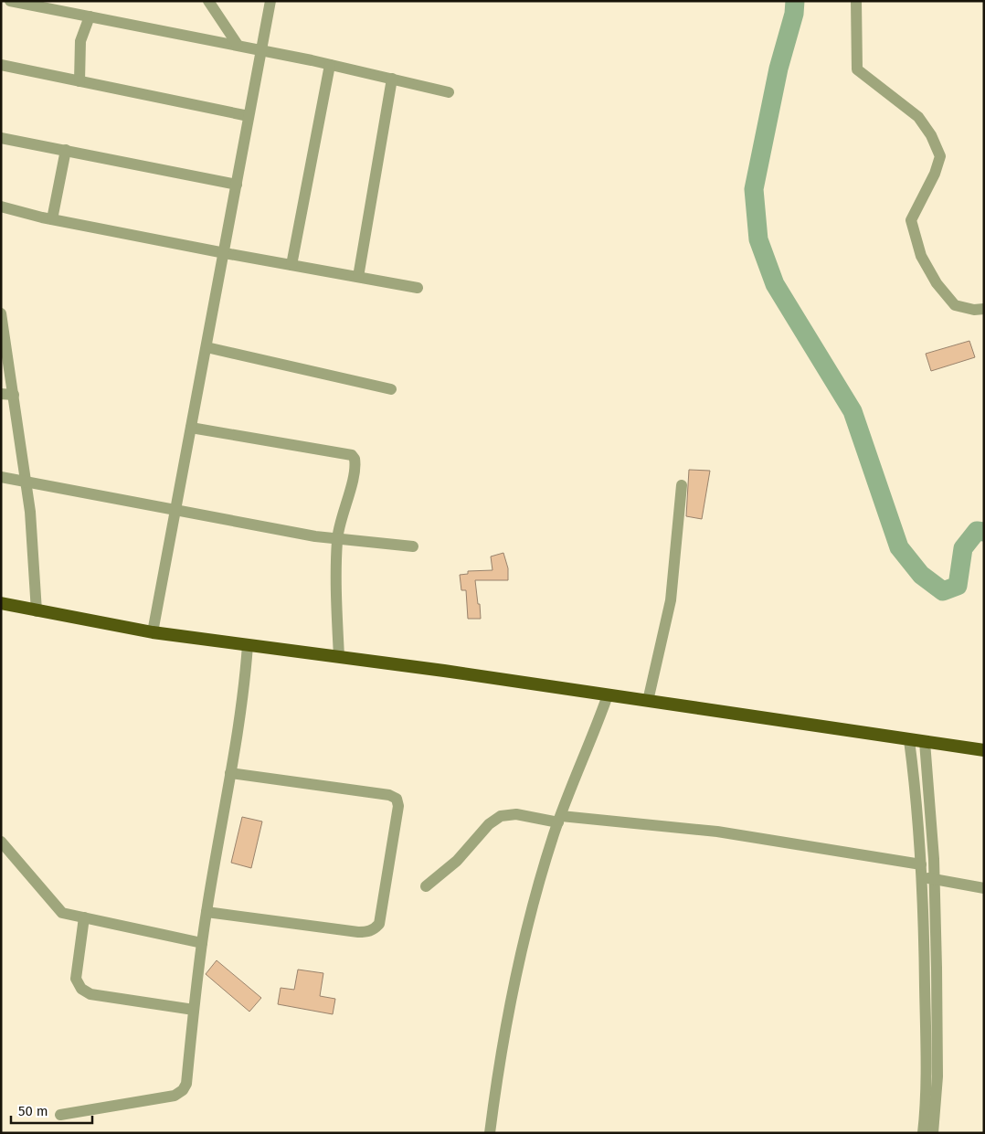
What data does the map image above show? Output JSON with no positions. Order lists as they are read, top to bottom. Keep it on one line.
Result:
{"scale_bar":"50 m"}
